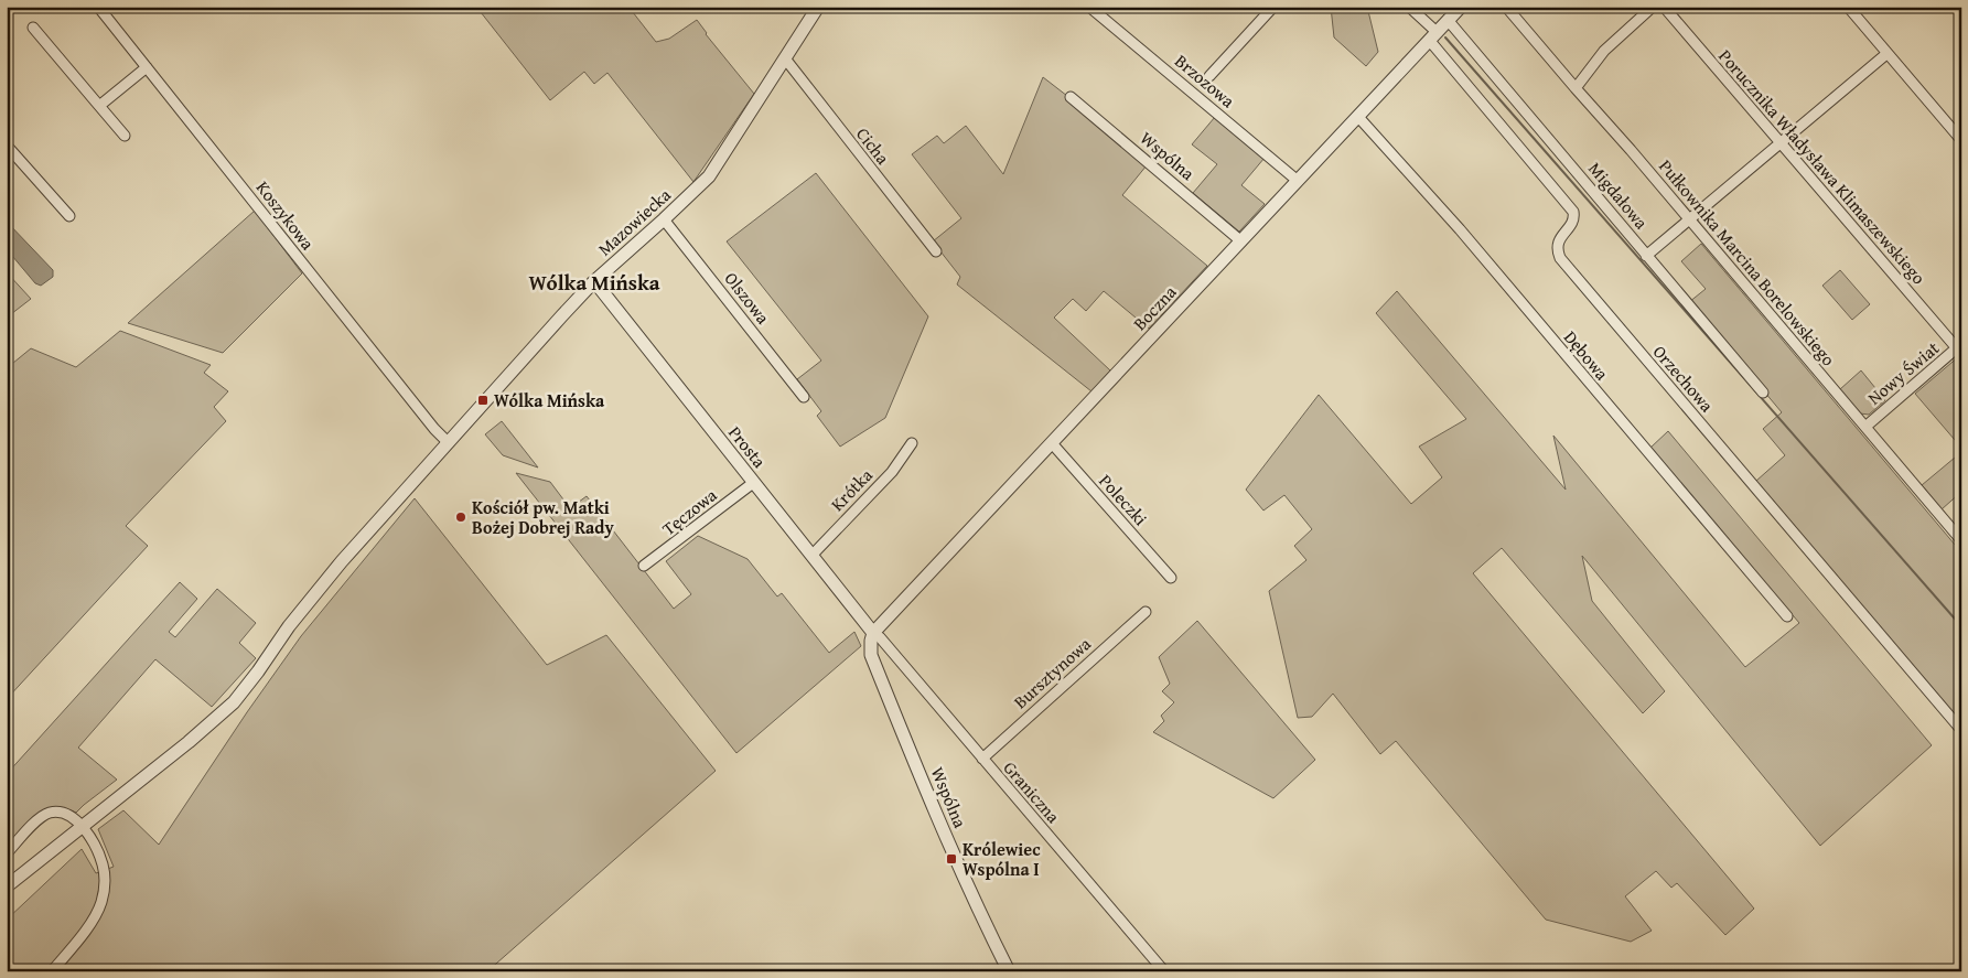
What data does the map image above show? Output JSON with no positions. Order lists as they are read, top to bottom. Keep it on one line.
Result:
{"streets":{"street":["Brzozowa","Cicha","Wspólna","Porucznika Władysława Klimaszewskiego","Migdałowa","Koszykowa","Mazowiecka","Pułkownika Marcina Borelowskiego","Olszowa","Boczna","Dębowa","Nowy Świat","Orzechowa","Prosta","Krótka","Poleczki","Tęczowa","Bursztynowa","Graniczna"]},"crossings":[["Brzozowa","Boczna"],["Cicha","Mazowiecka"],["Wspólna","Boczna"],["Wspólna","Prosta"],["Wspólna","Graniczna"],["Porucznika Władysława Klimaszewskiego","Nowy Świat"],["Migdałowa","Boczna"],["Koszykowa","Mazowiecka"],["Mazowiecka","Olszowa"],["Mazowiecka","Prosta"],["Pułkownika Marcina Borelowskiego","Nowy Świat"],["Boczna","Dębowa"],["Boczna","Orzechowa"],["Boczna","Prosta"],["Boczna","Poleczki"],["Boczna","Graniczna"],["Prosta","Krótka"],["Prosta","Tęczowa"],["Prosta","Graniczna"],["Bursztynowa","Graniczna"]],"districts":["Wólka Mińska"],"places":{"transit":["Wólka Mińska","Królewiec Wspólna I"],"other":["Kościół pw. Matki Bożej Dobrej Rady"]}}
